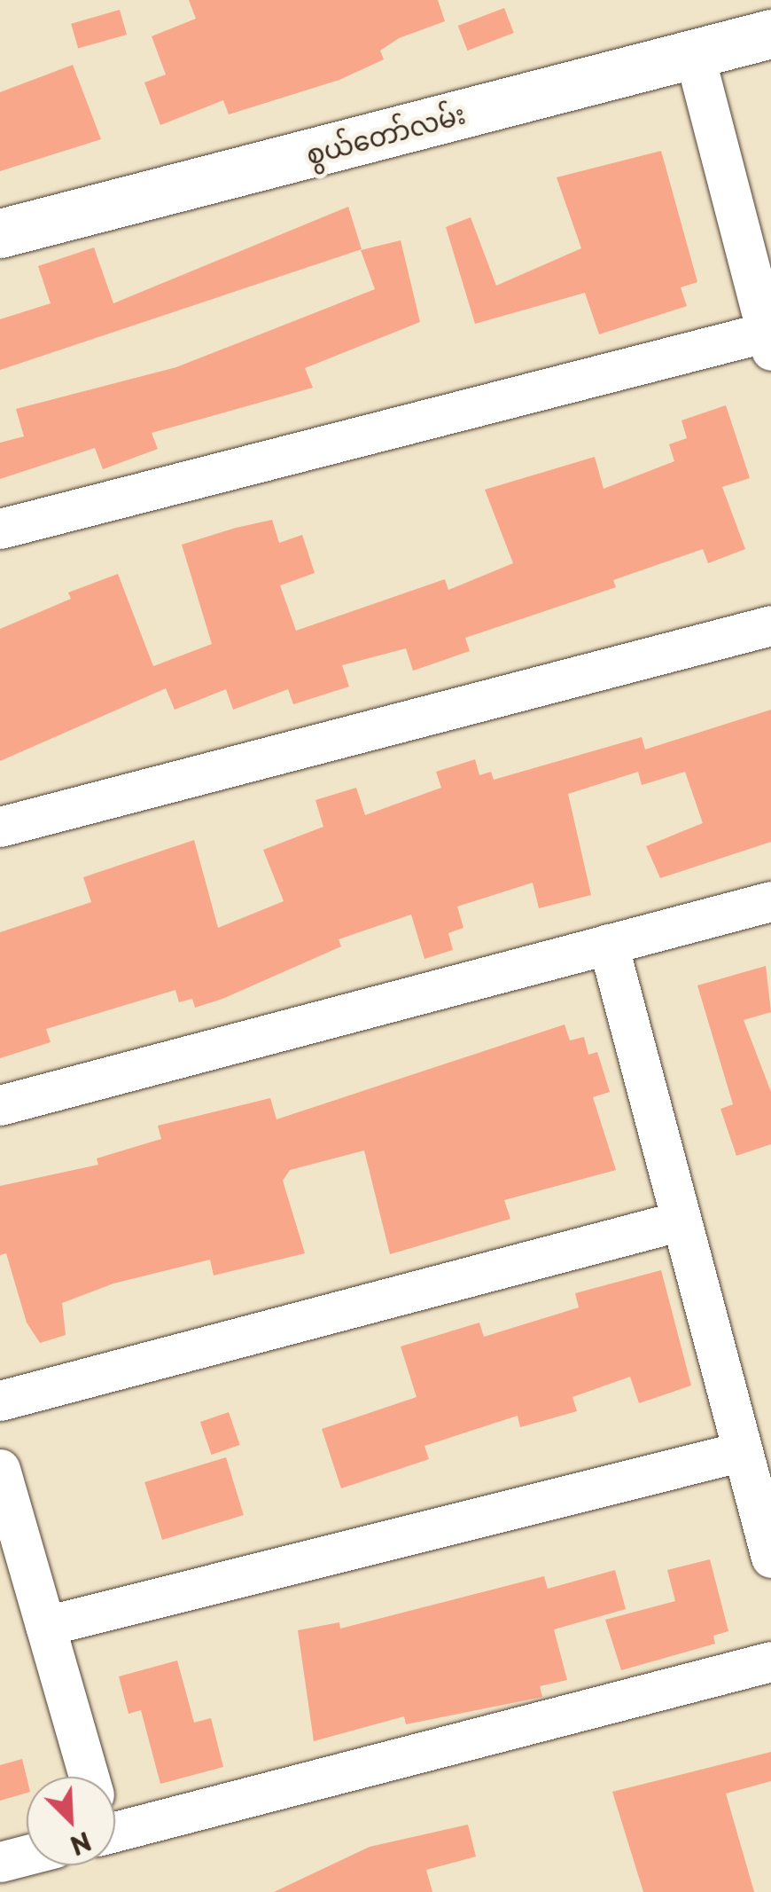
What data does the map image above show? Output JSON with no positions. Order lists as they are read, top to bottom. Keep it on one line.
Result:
{"streets":{"street":["စွယ်တော်လမ်း"]},"north":"bottom right"}
